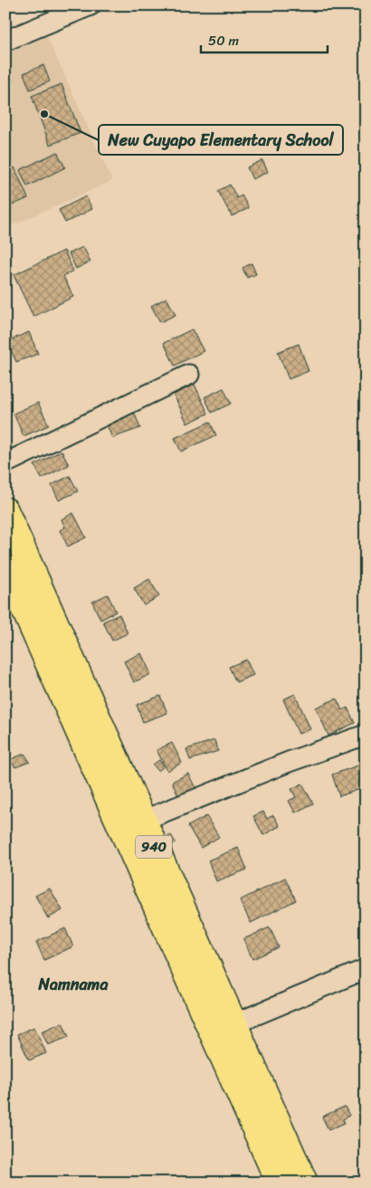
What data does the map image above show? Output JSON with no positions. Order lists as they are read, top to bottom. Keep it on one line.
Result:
{"streets":{"highway":["940"]},"districts":["Namnama"],"places":["New Cuyapo Elementary School"],"scale_bar":"50 m"}
